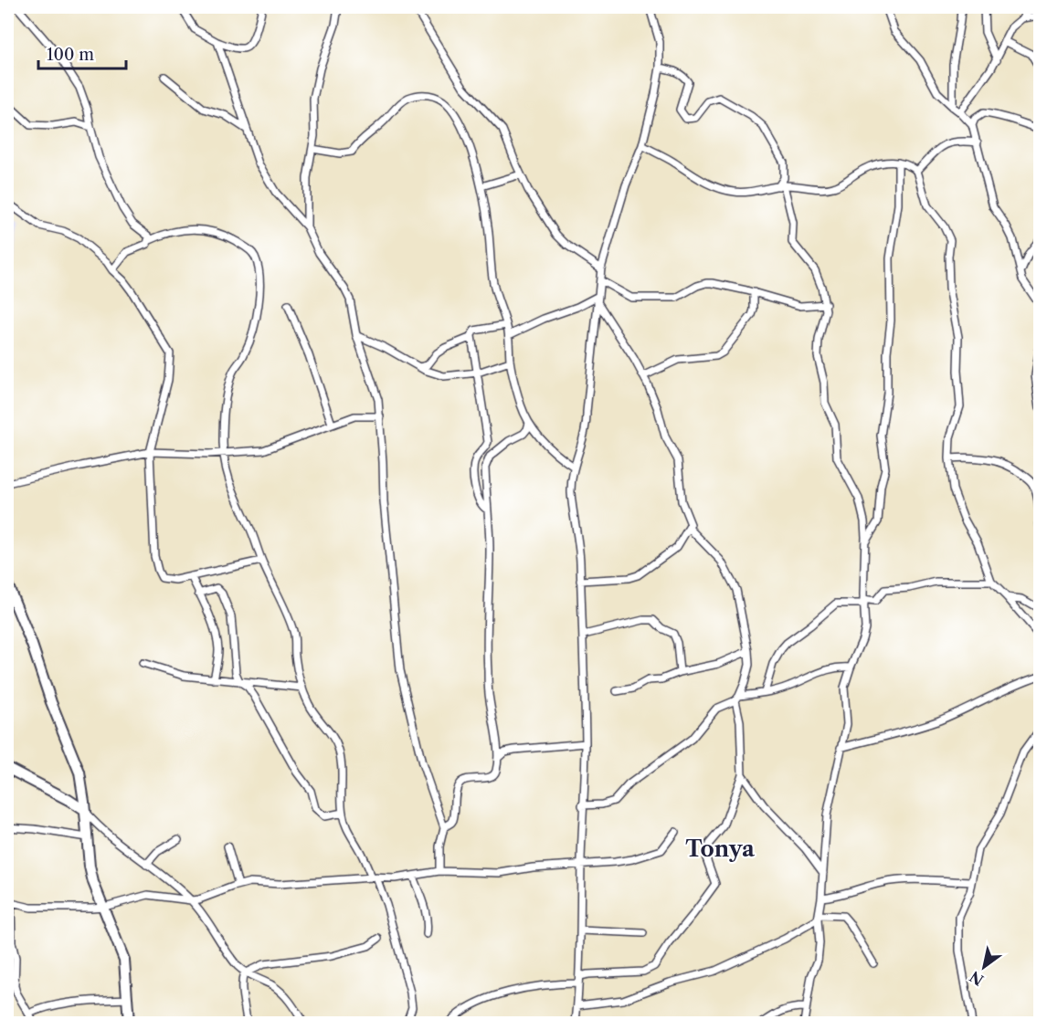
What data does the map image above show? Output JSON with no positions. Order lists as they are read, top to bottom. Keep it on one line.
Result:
{"districts":["Tonya"],"scale_bar":"100 m","north":"bottom left"}
